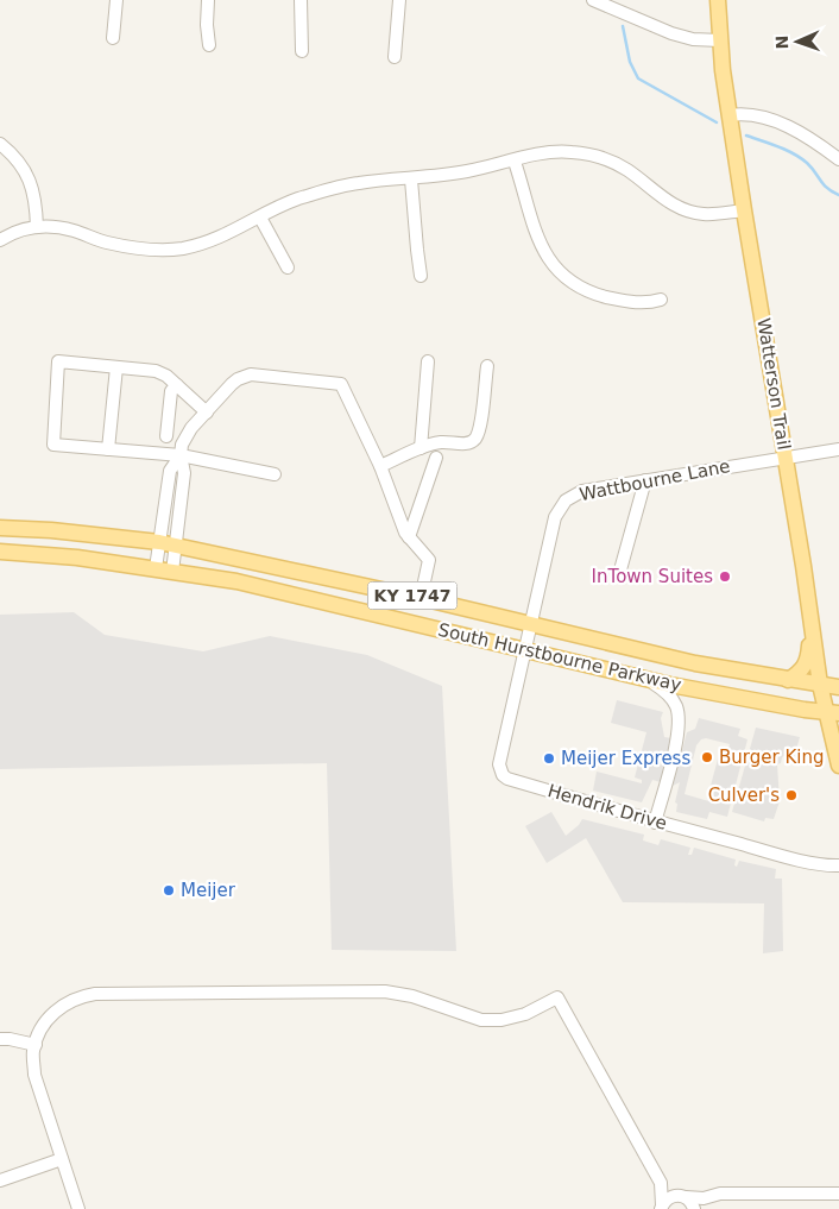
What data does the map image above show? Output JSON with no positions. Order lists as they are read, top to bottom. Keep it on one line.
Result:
{"streets":{"main road":["Watterson Trail","KY 1747","South Hurstbourne Parkway"],"street":["Wattbourne Lane","Hendrik Drive"]},"crossings":[["Watterson Trail","Wattbourne Lane"],["Watterson Trail","South Hurstbourne Parkway"],["Wattbourne Lane","South Hurstbourne Parkway"],["Wattbourne Lane","Hendrik Drive"],["South Hurstbourne Parkway","Hendrik Drive"]],"places":["InTown Suites","Burger King","Meijer Express","Culver's","Meijer"],"north":"left"}
